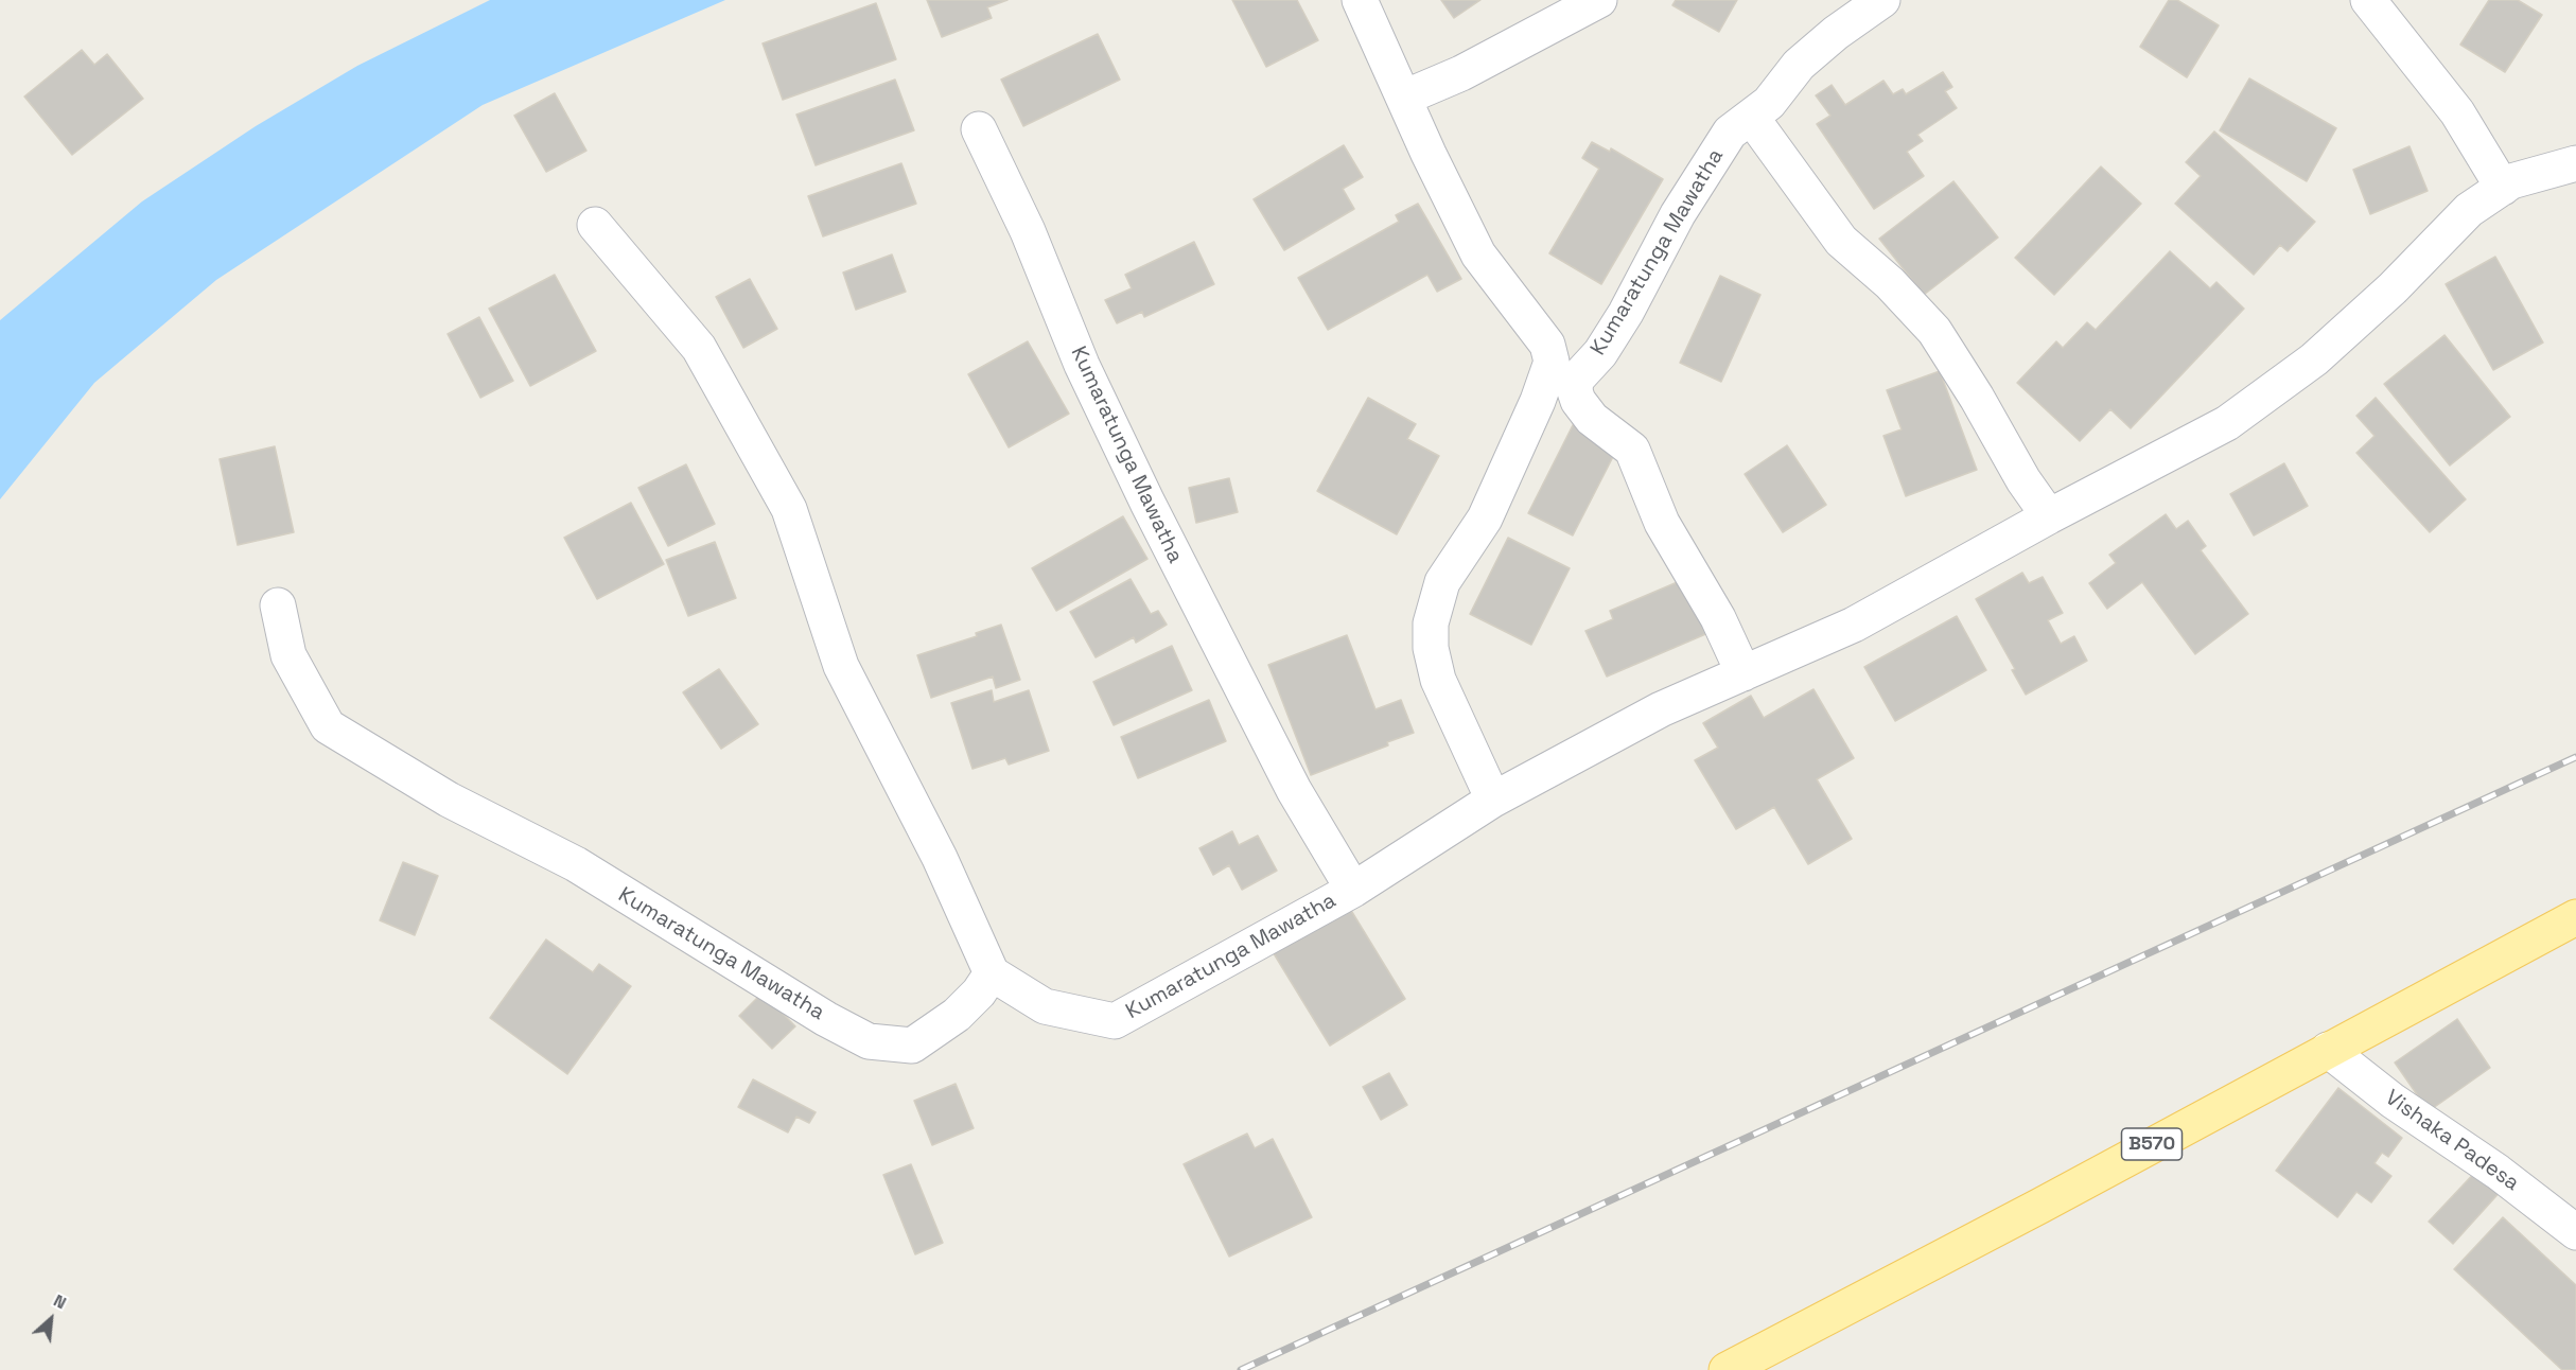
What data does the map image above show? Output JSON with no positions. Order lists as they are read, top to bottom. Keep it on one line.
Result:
{"streets":{"main road":["B570"],"street":["Kumaratunga Mawatha","Vishaka Padesa"]},"crossings":[["Vishaka Padesa","B570"]],"north":"top right"}
